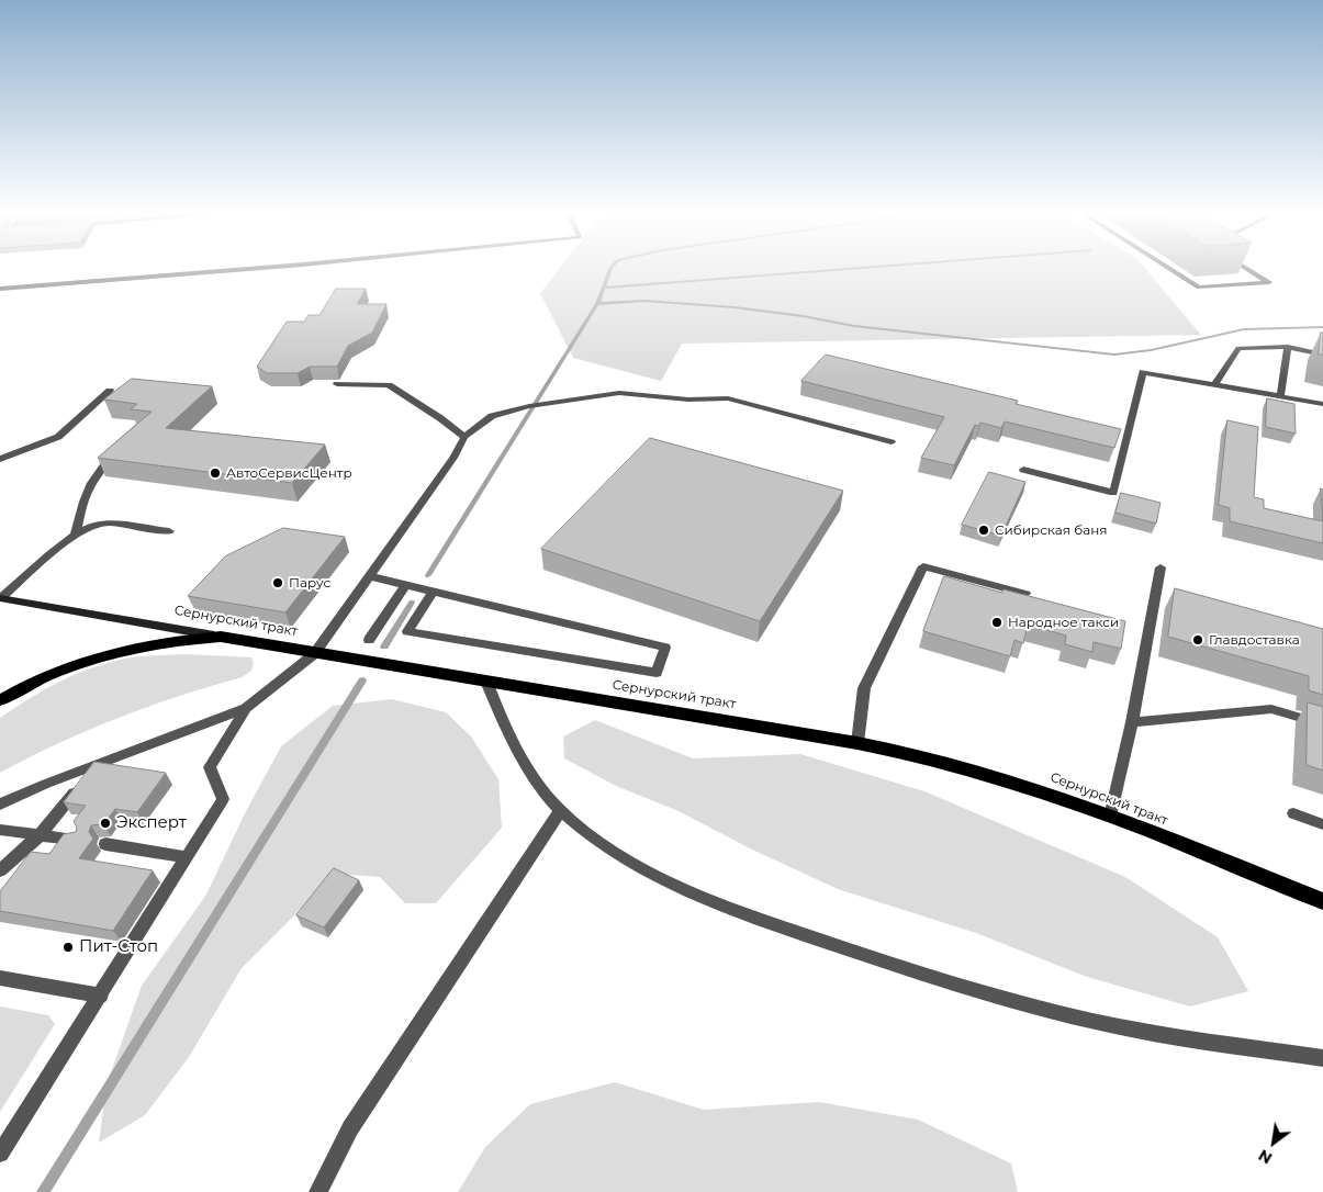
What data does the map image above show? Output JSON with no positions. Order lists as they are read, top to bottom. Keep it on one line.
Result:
{"streets":{"main road":["Сернурский тракт"]},"places":["АвтоСервисЦентр","Сибирская баня","Парус","Народное такси","Главдоставка","Эксперт","Пит-Стоп"],"north":"bottom left"}
